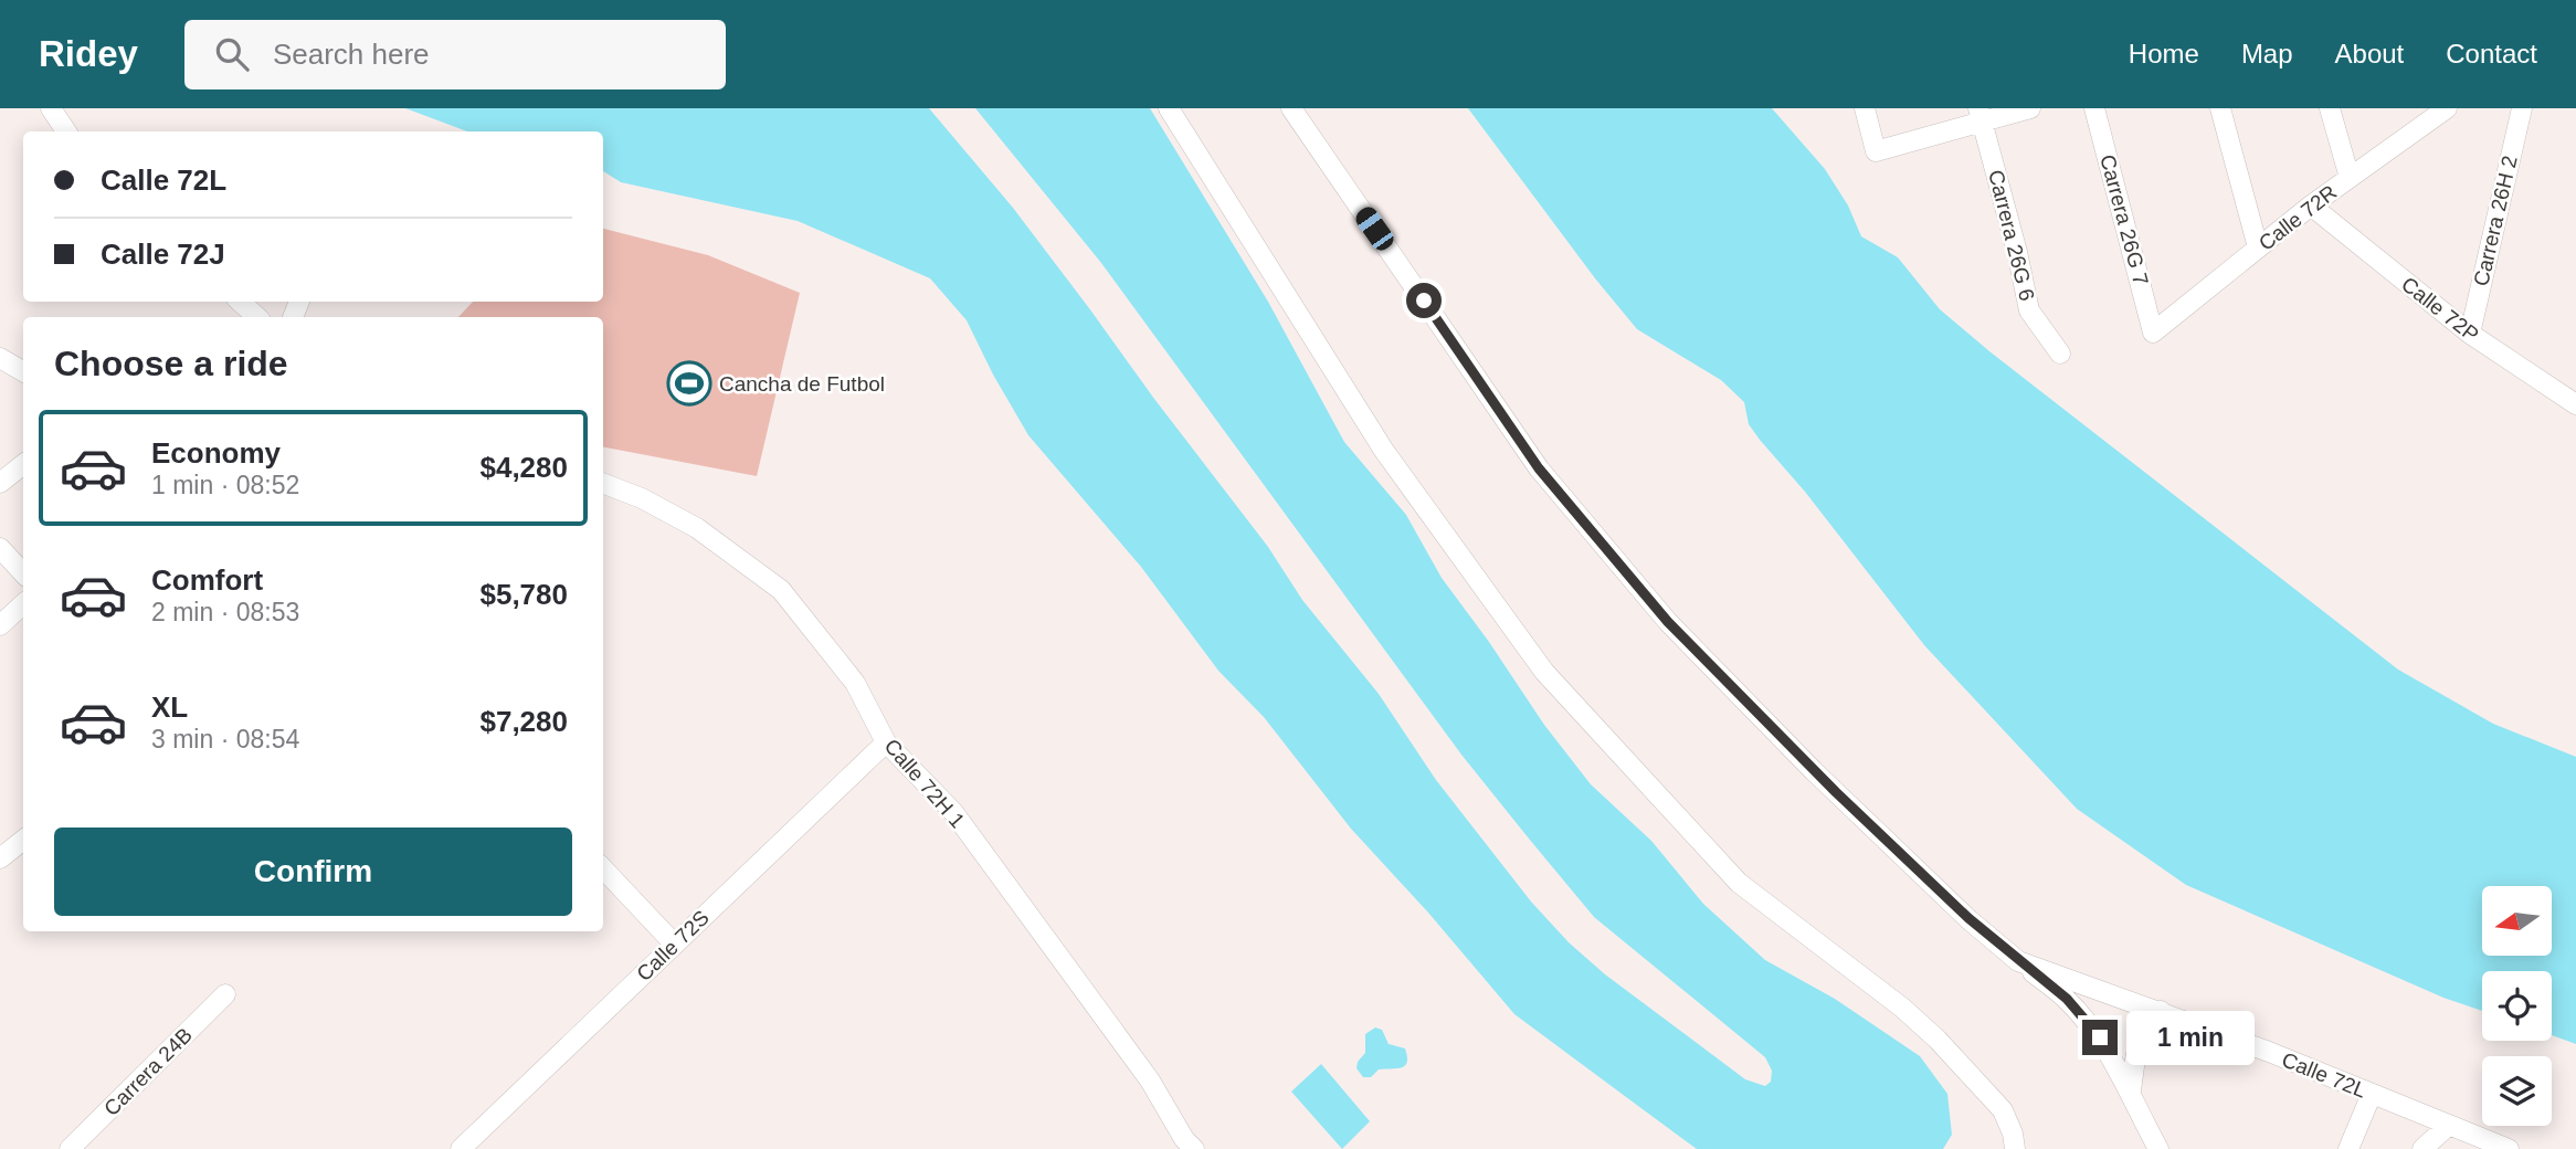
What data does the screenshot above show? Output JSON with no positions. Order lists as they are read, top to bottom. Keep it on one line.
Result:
{"streets":{"street":["Calle 72R","Carrera 26G 7","Carrera 26H 2","Carrera 26G 6","Calle 72P","Calle 72H 1","Calle 72S","Carrera 24B","Calle 72L"]},"crossings":[["Calle 72R","Carrera 26G 7"],["Calle 72R","Calle 72P"],["Carrera 26H 2","Calle 72P"],["Calle 72H 1","Calle 72S"]],"places":{"sports":["Cancha de Futbol"]},"north":"left","page":{"header":"Ridey","search":"Search here","nav":["Home","Map","About","Contact"],"banner":["Calle 72L","Calle 72J"],"heading":"Choose a ride","list":[{"name":"Economy","note":"1 min · 08:52","value":"$4,280"},{"name":"Comfort","note":"2 min · 08:53","value":"$5,780"},{"name":"XL","note":"3 min · 08:54","value":"$7,280"}],"buttons":"Confirm","bubble":"1 min"}}
